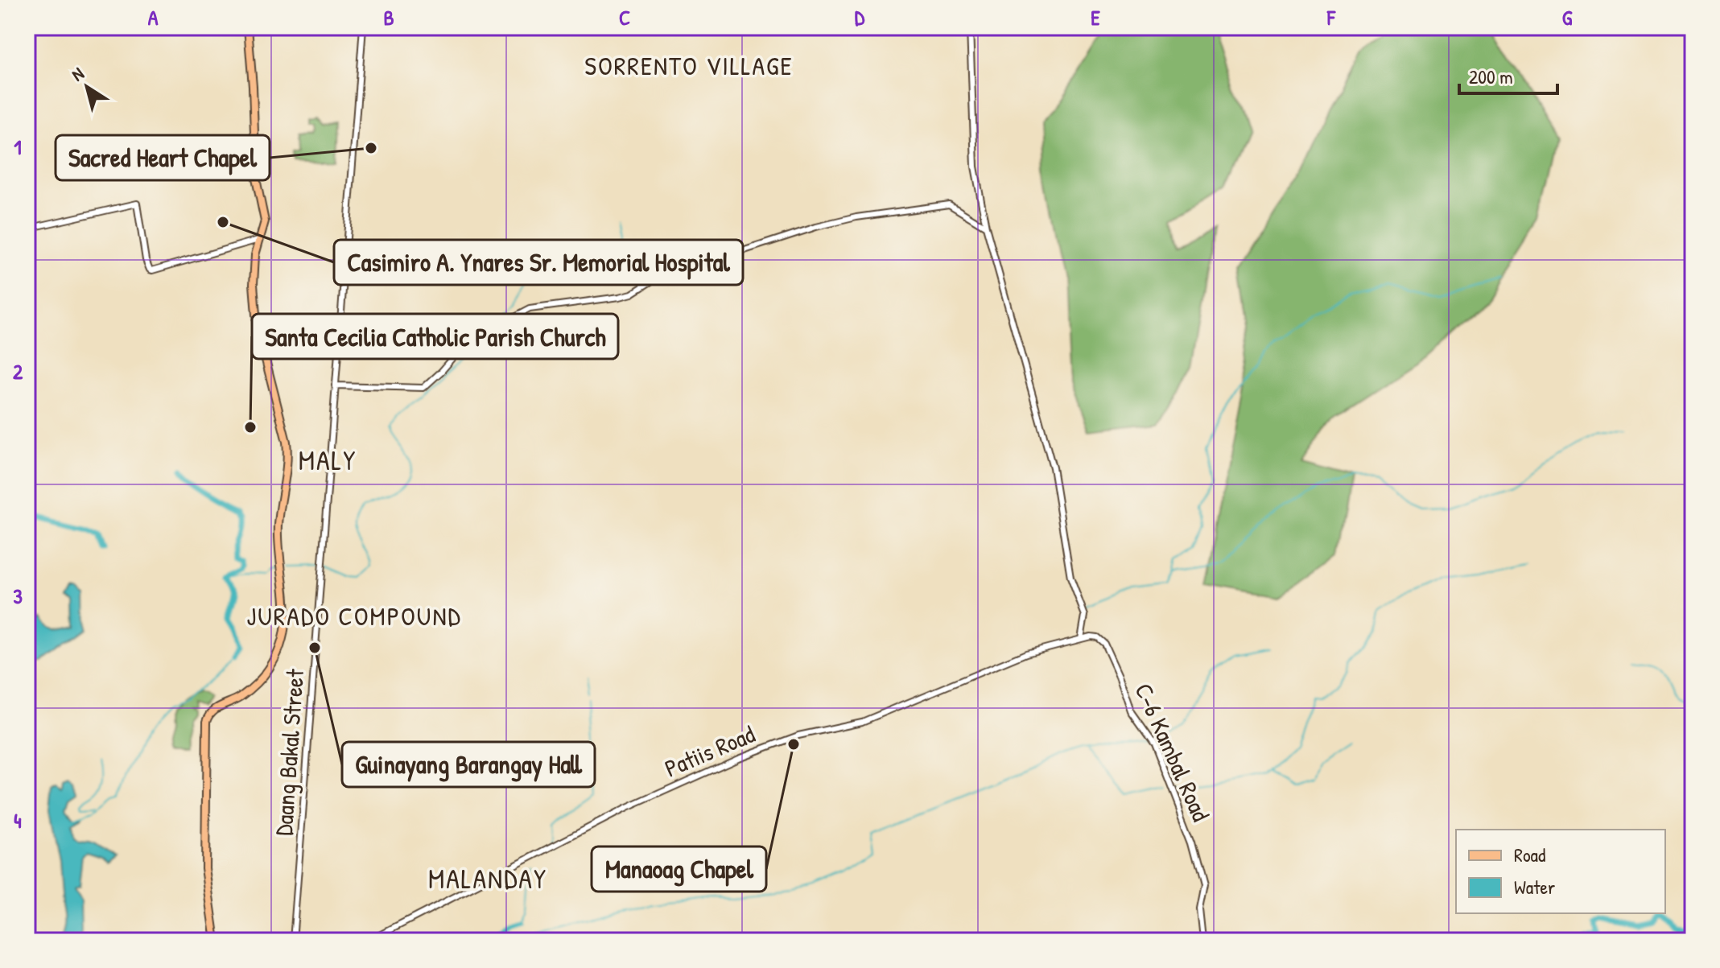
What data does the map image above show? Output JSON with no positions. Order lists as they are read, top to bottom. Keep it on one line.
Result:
{"streets":{"street":["Patiis Road","Daang Bakal Street","C-6 Kambal Road"]},"crossings":[["Patiis Road","C-6 Kambal Road"]],"districts":["SORRENTO VILLAGE","MALY","JURADO COMPOUND","MALANDAY"],"places":["Sacred Heart Chapel","Casimiro A. Ynares Sr. Memorial Hospital","Santa Cecilia Catholic Parish Church","Guinayang Barangay Hall","Manaoag Chapel"],"legend":["Road","Water"],"scale_bar":"200 m","north":"top left","grid":{"columns":["A","B","C","D","E","F","G"],"rows":["1","2","3","4"]}}
